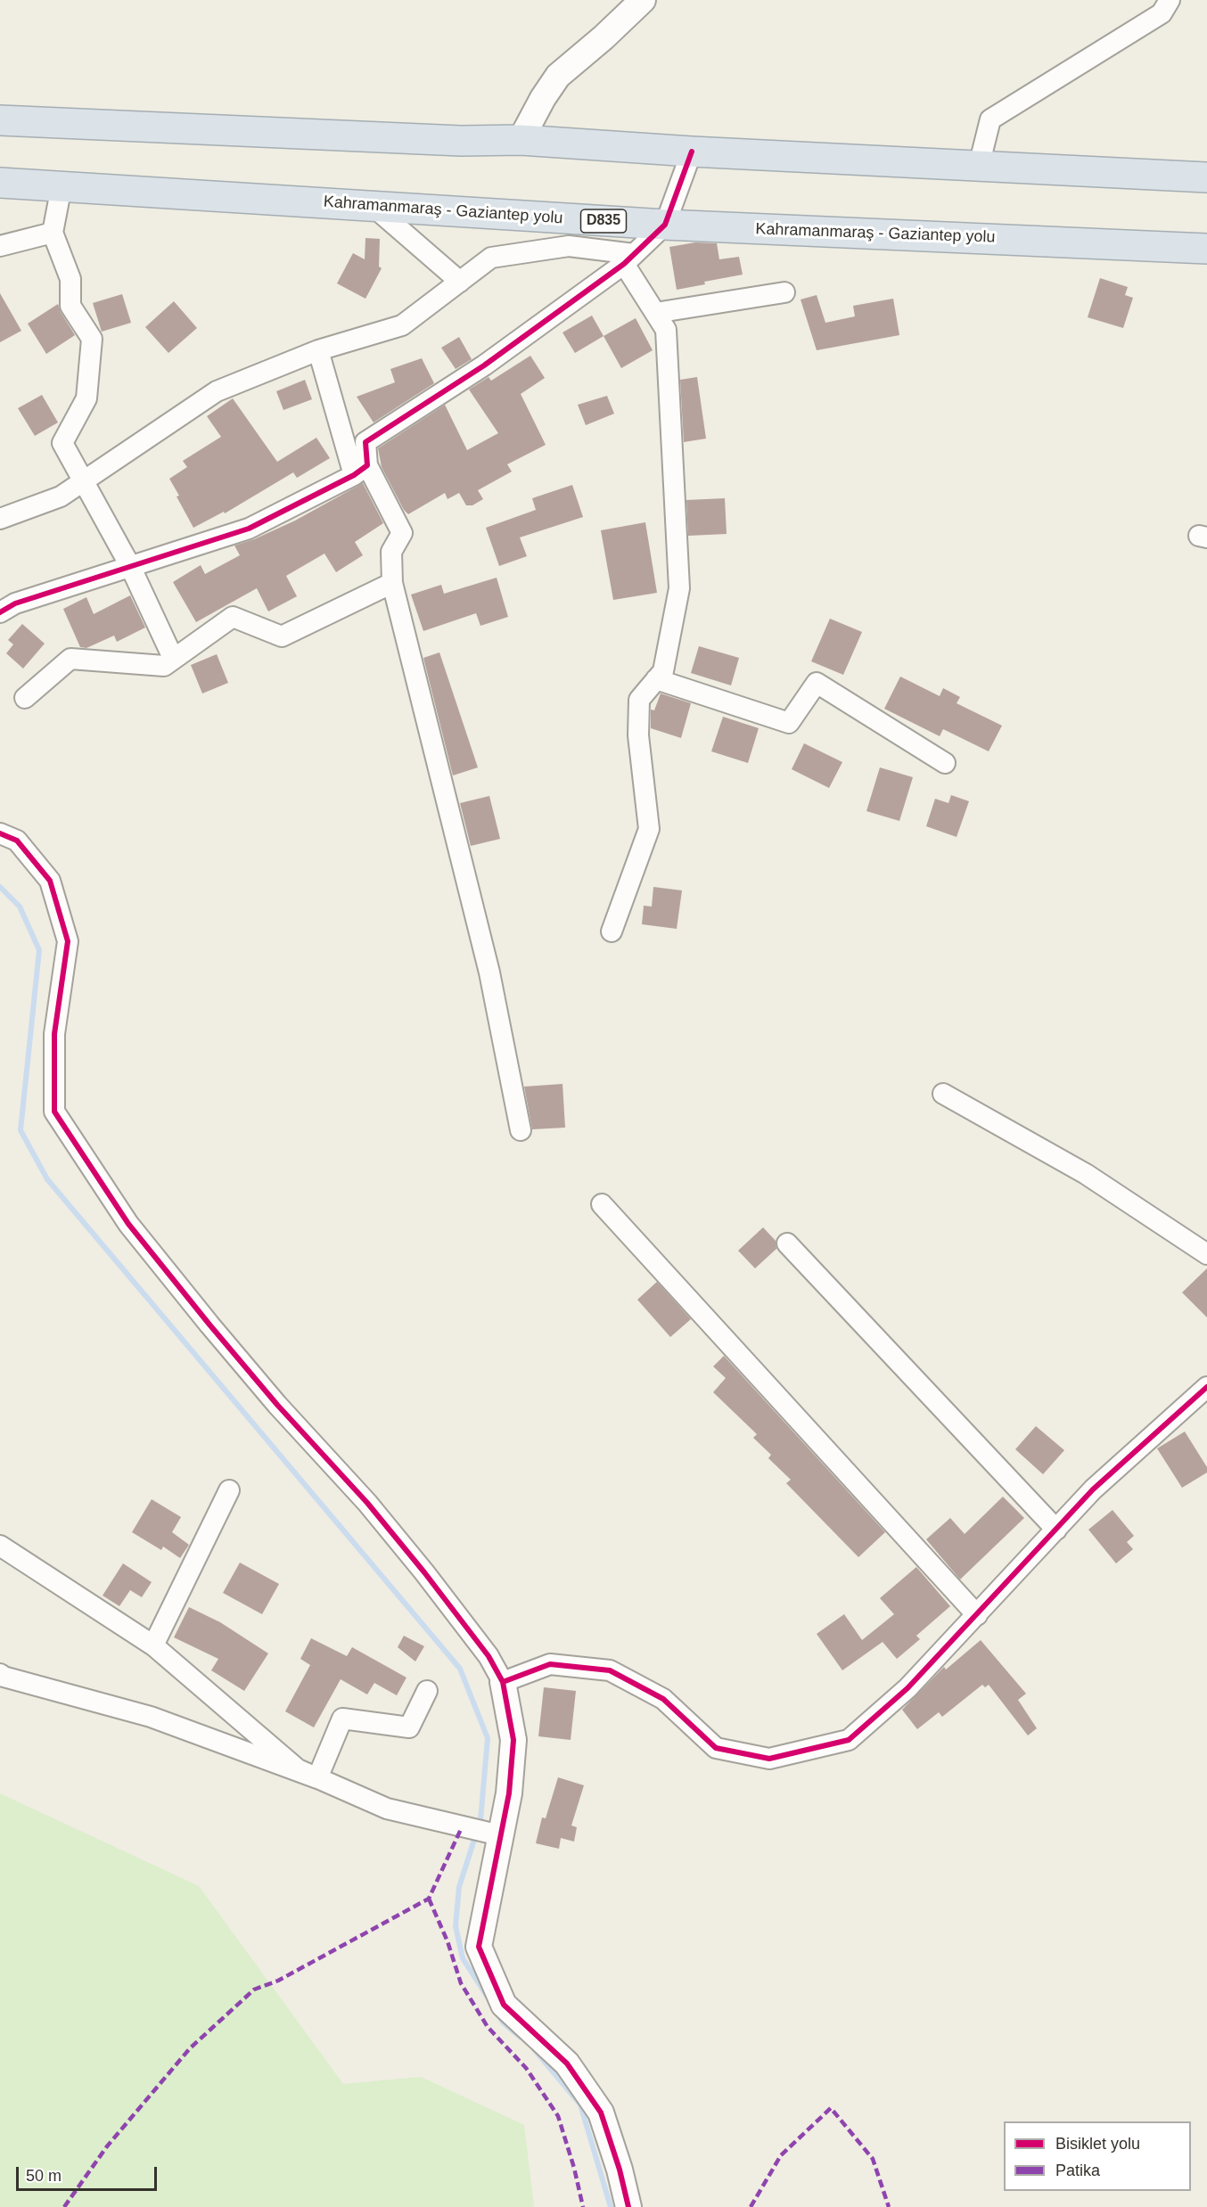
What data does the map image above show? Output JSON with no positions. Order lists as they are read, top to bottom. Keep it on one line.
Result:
{"streets":{"highway":["Kahramanmaraş - Gaziantep yolu","D835"]},"legend":["Bisiklet yolu","Patika"],"scale_bar":"50 m"}
